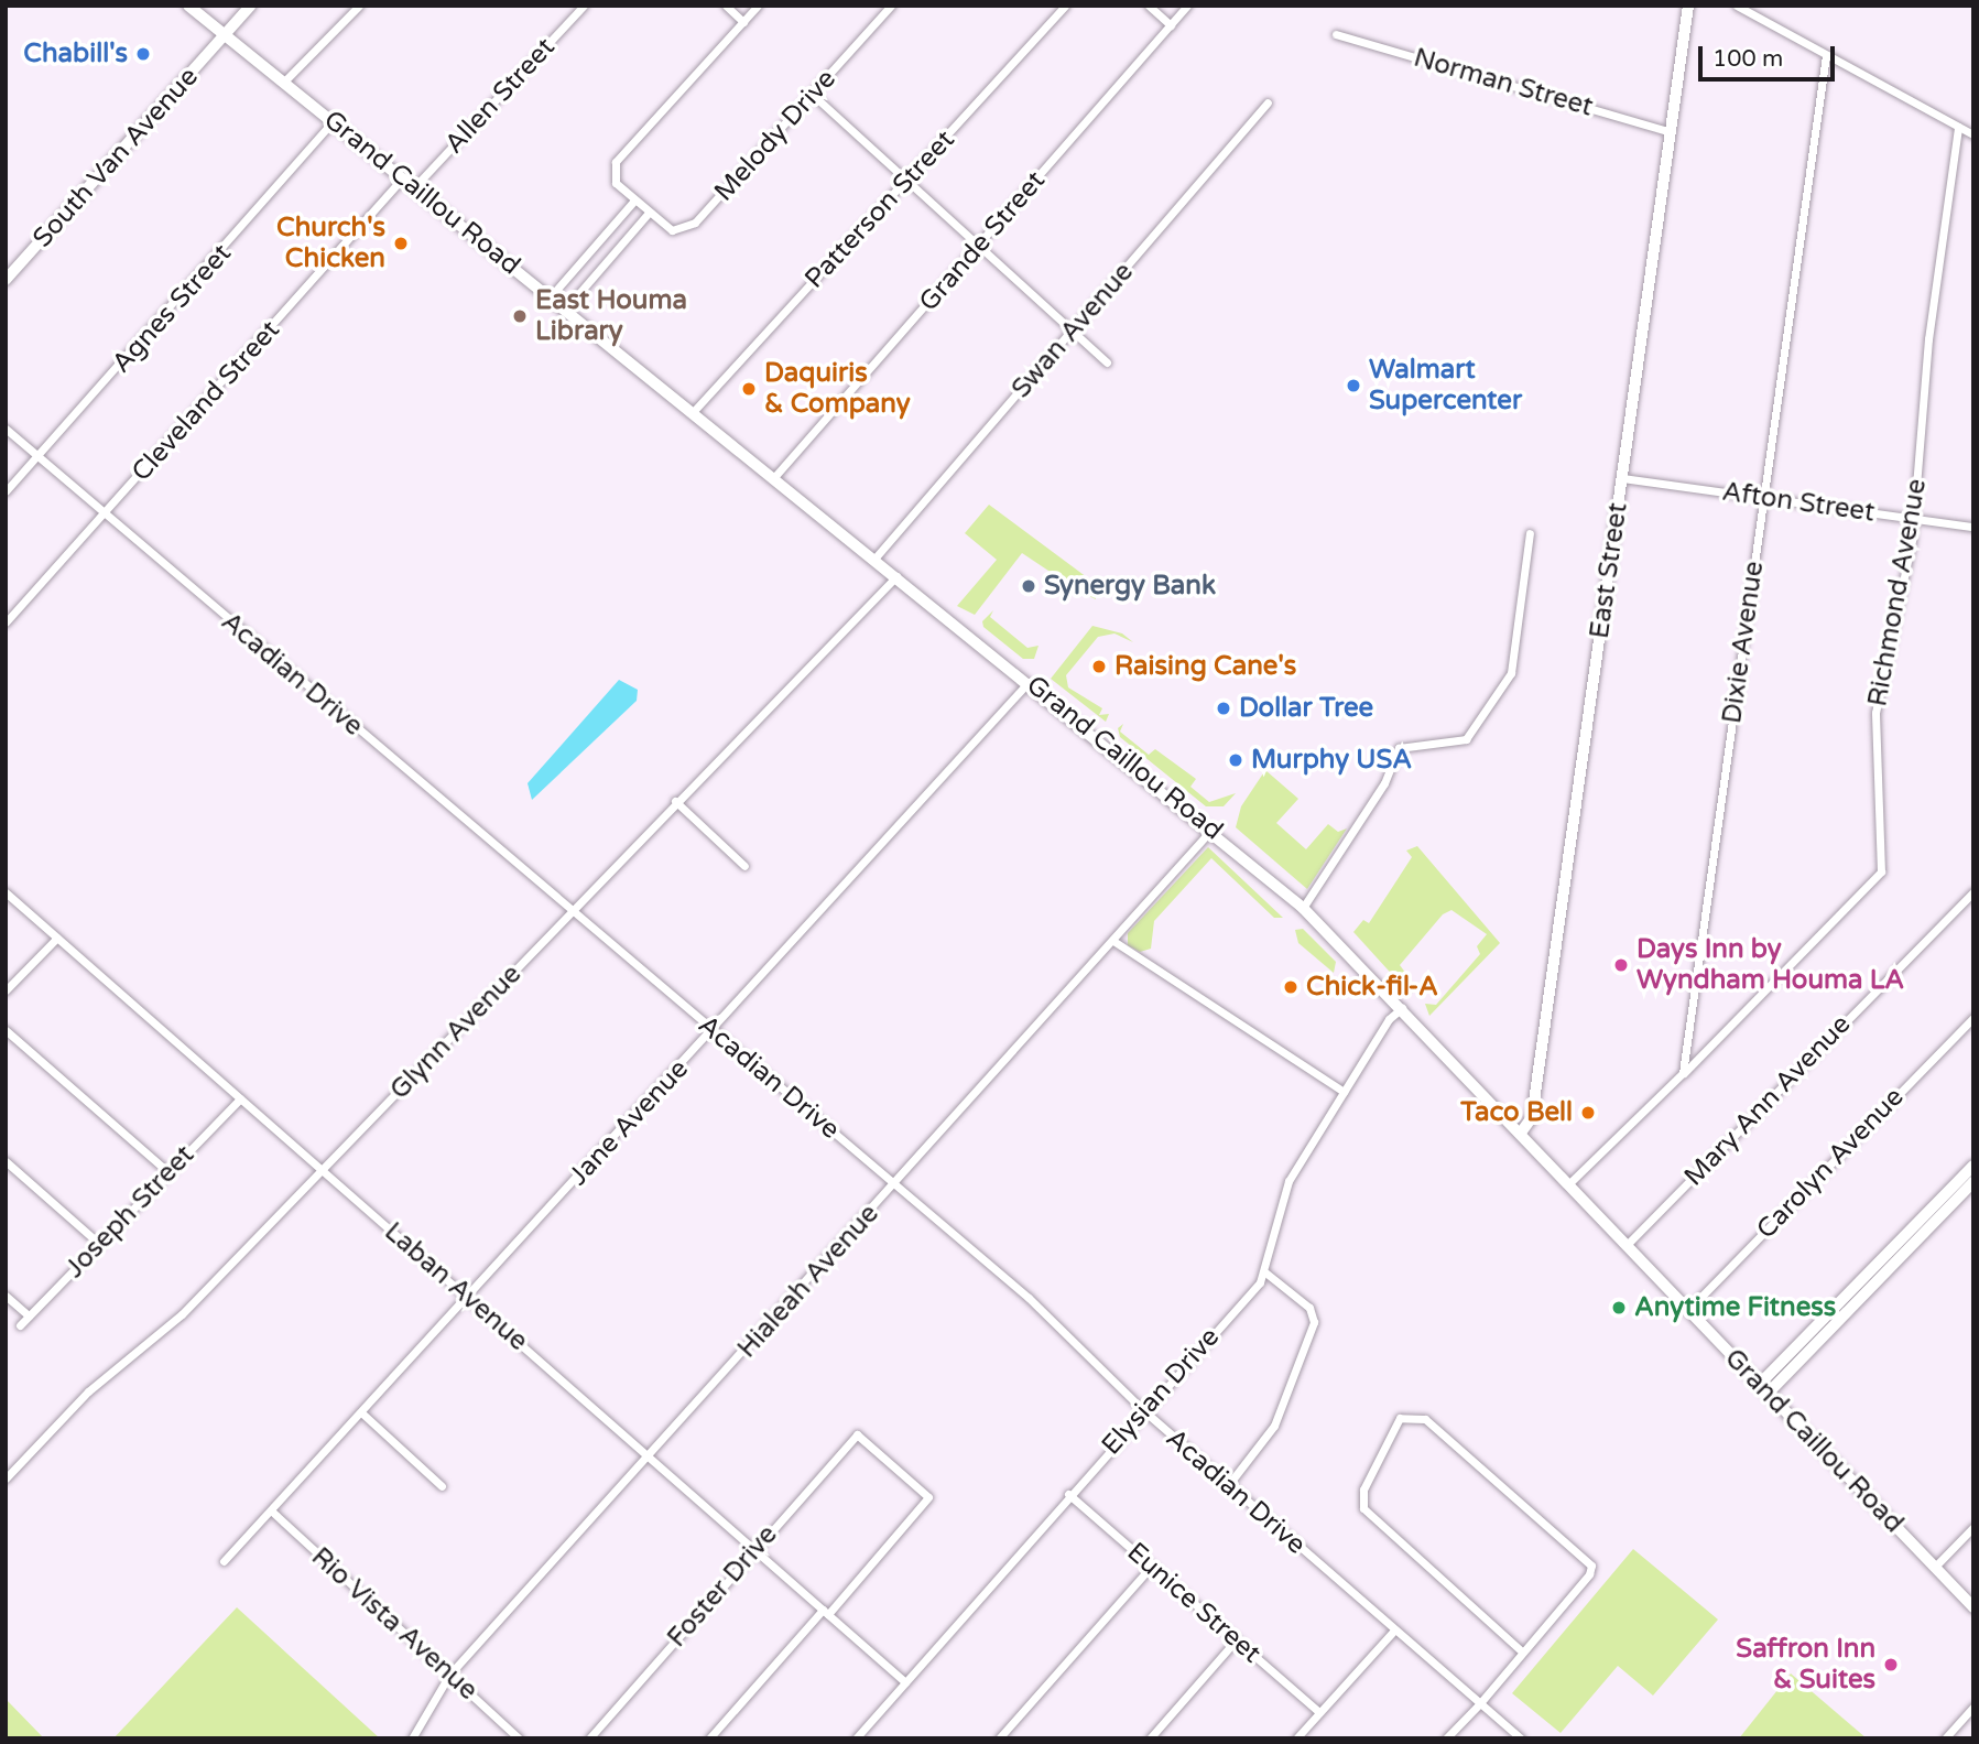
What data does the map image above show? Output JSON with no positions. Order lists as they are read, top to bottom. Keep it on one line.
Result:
{"streets":{"main road":["South Van Avenue","Grand Caillou Road","East Street"],"street":["Norman Street","Allen Street","Melody Drive","Patterson Street","Grande Street","Agnes Street","Swan Avenue","Cleveland Street","Afton Street","Richmond Avenue","Dixie Avenue","Acadian Drive","Glynn Avenue","Mary Ann Avenue","Jane Avenue","Carolyn Avenue","Joseph Street","Hialeah Avenue","Laban Avenue","Elysian Drive","Foster Drive","Eunice Street","Rio Vista Avenue"]},"crossings":[["Norman Street","East Street"],["Allen Street","Grand Caillou Road"],["South Van Avenue","Grand Caillou Road"],["Grand Caillou Road","Patterson Street"],["Grand Caillou Road","Grande Street"],["Grand Caillou Road","Agnes Street"],["Grand Caillou Road","Swan Avenue"],["Grand Caillou Road","Cleveland Street"],["Grand Caillou Road","East Street"],["Grand Caillou Road","Glynn Avenue"],["Grand Caillou Road","Mary Ann Avenue"],["Grand Caillou Road","Jane Avenue"],["Grand Caillou Road","Carolyn Avenue"],["Grand Caillou Road","Hialeah Avenue"],["Grand Caillou Road","Elysian Drive"],["Agnes Street","Acadian Drive"],["Cleveland Street","Acadian Drive"],["Afton Street","East Street"],["Afton Street","Richmond Avenue"],["Afton Street","Dixie Avenue"],["Richmond Avenue","Dixie Avenue"],["Acadian Drive","Glynn Avenue"],["Acadian Drive","Jane Avenue"],["Acadian Drive","Hialeah Avenue"],["Acadian Drive","Elysian Drive"],["Glynn Avenue","Laban Avenue"],["Jane Avenue","Laban Avenue"],["Jane Avenue","Rio Vista Avenue"],["Joseph Street","Laban Avenue"],["Hialeah Avenue","Laban Avenue"],["Hialeah Avenue","Rio Vista Avenue"],["Laban Avenue","Elysian Drive"],["Laban Avenue","Foster Drive"],["Elysian Drive","Eunice Street"]],"places":["Chabill's","Church's Chicken","East Houma Library","Walmart Supercenter","Daquiris & Company","Synergy Bank","Raising Cane's","Dollar Tree","Murphy USA","Days Inn by Wyndham Houma LA","Chick-fil-A","Taco Bell","Anytime Fitness","Saffron Inn & Suites"],"scale_bar":"100 m"}
